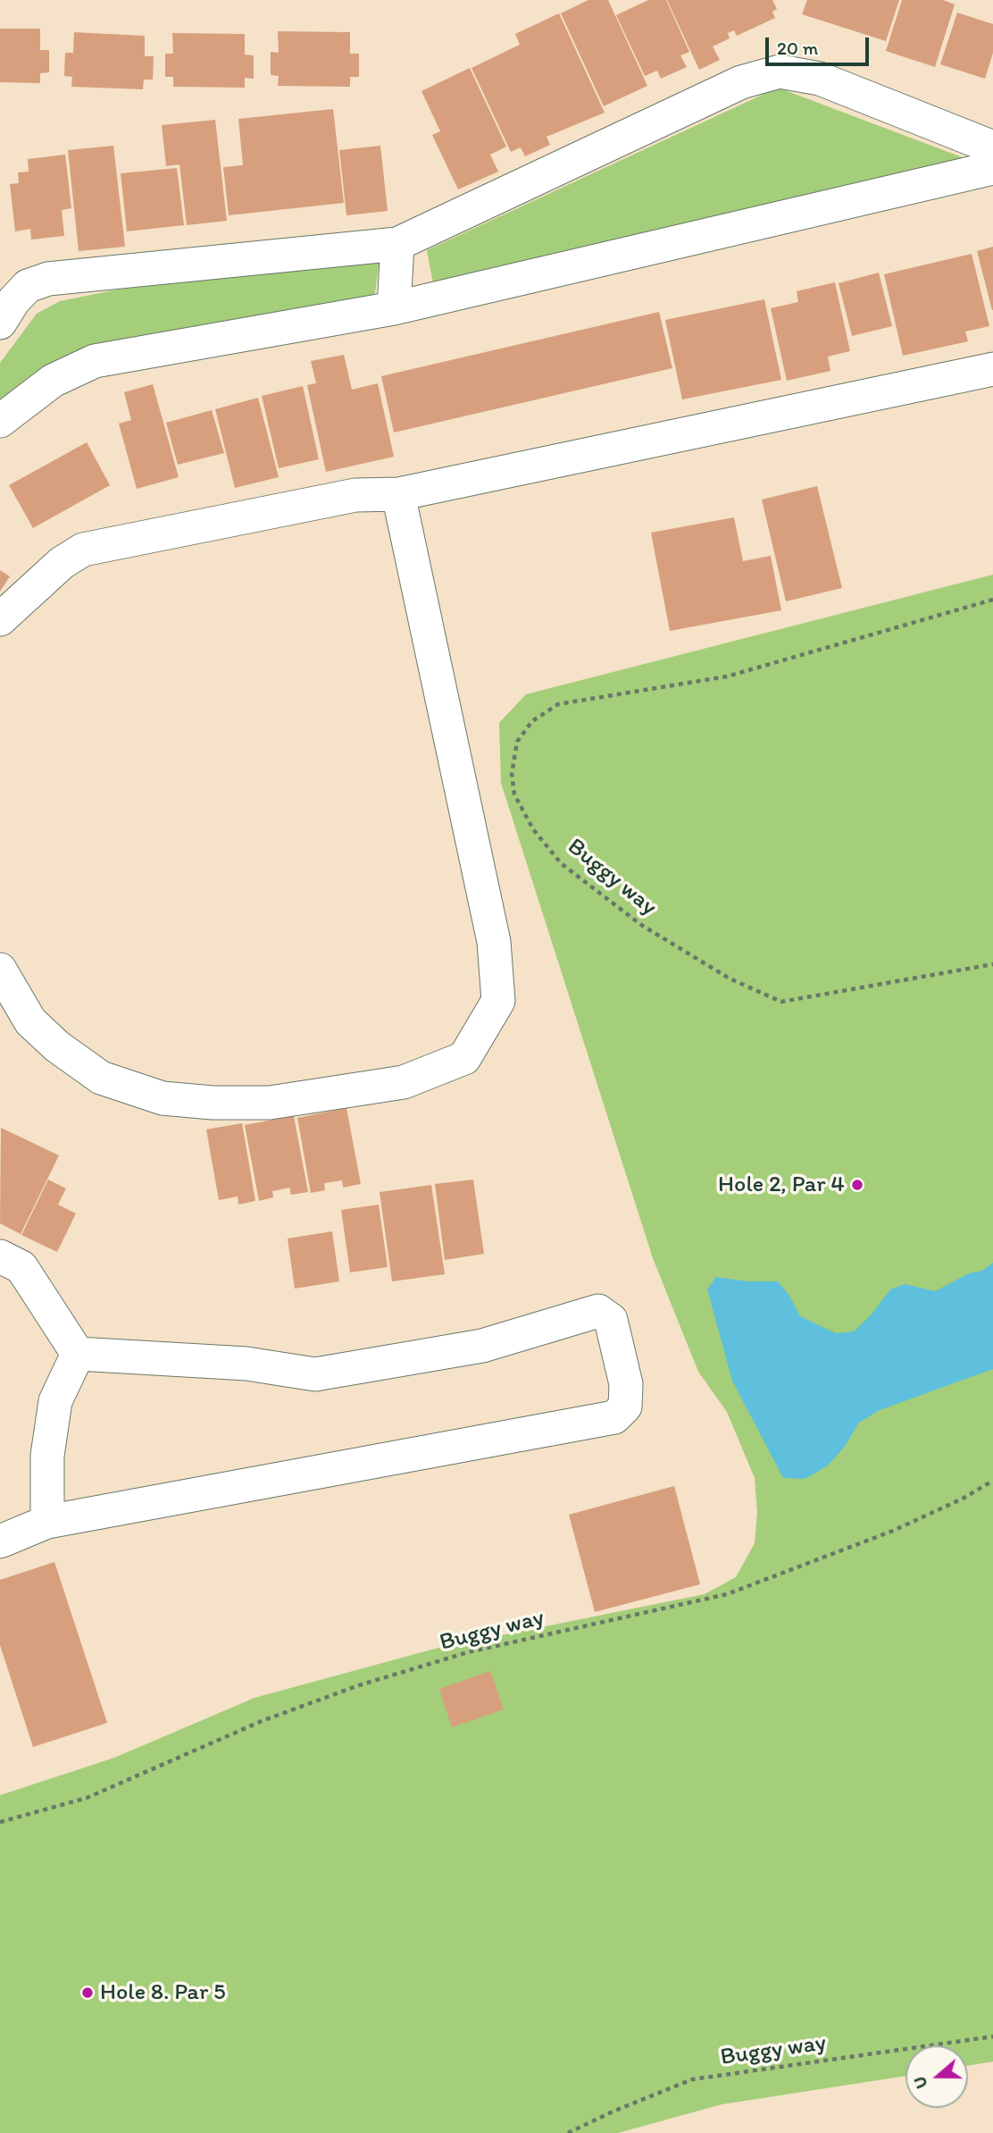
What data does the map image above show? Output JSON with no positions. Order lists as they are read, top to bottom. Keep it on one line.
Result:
{"streets":{"path":["Buggy way"]},"places":["Hole 2, Par 4","Hole 8. Par 5"],"scale_bar":"20 m","north":"left"}
